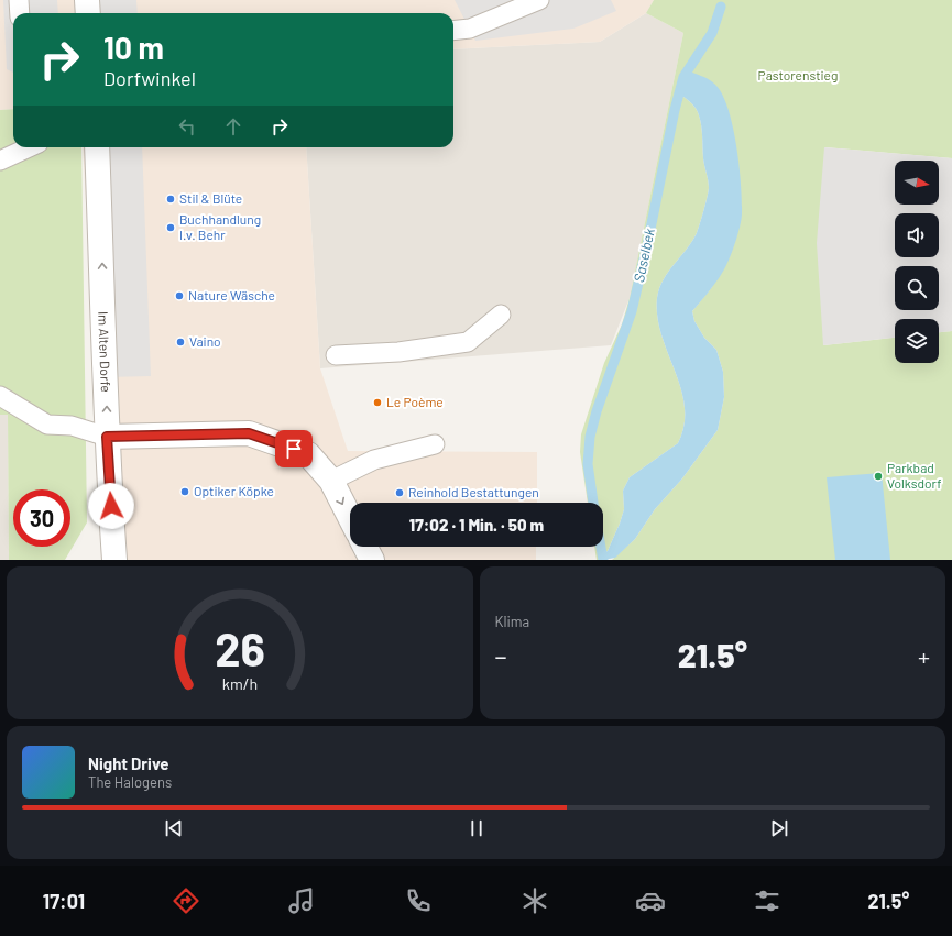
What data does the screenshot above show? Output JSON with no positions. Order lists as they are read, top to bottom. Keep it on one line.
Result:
{"streets":{"street":["Im Alten Dorfe"]},"one_way":["Im Alten Dorfe"],"water":["Saselbek"],"parks":["Pastorenstieg"],"places":["Stil & Blüte","Buchhandlung I.v. Behr","Nature Wäsche","Vaino","Le Poème","Parkbad Volksdorf","Optiker Köpke","Reinhold Bestattungen"],"north":"right","page":{"turn":["10 m","Dorfwinkel"],"limit":"30","trip":"17:02 · 1 Min. · 50 m","tile":"Klima","heat":["−","21.5°","+"],"song":["Night Drive","The Halogens"],"tabs":["17:01","21.5°"],"gauge":["26","km/h"]}}
